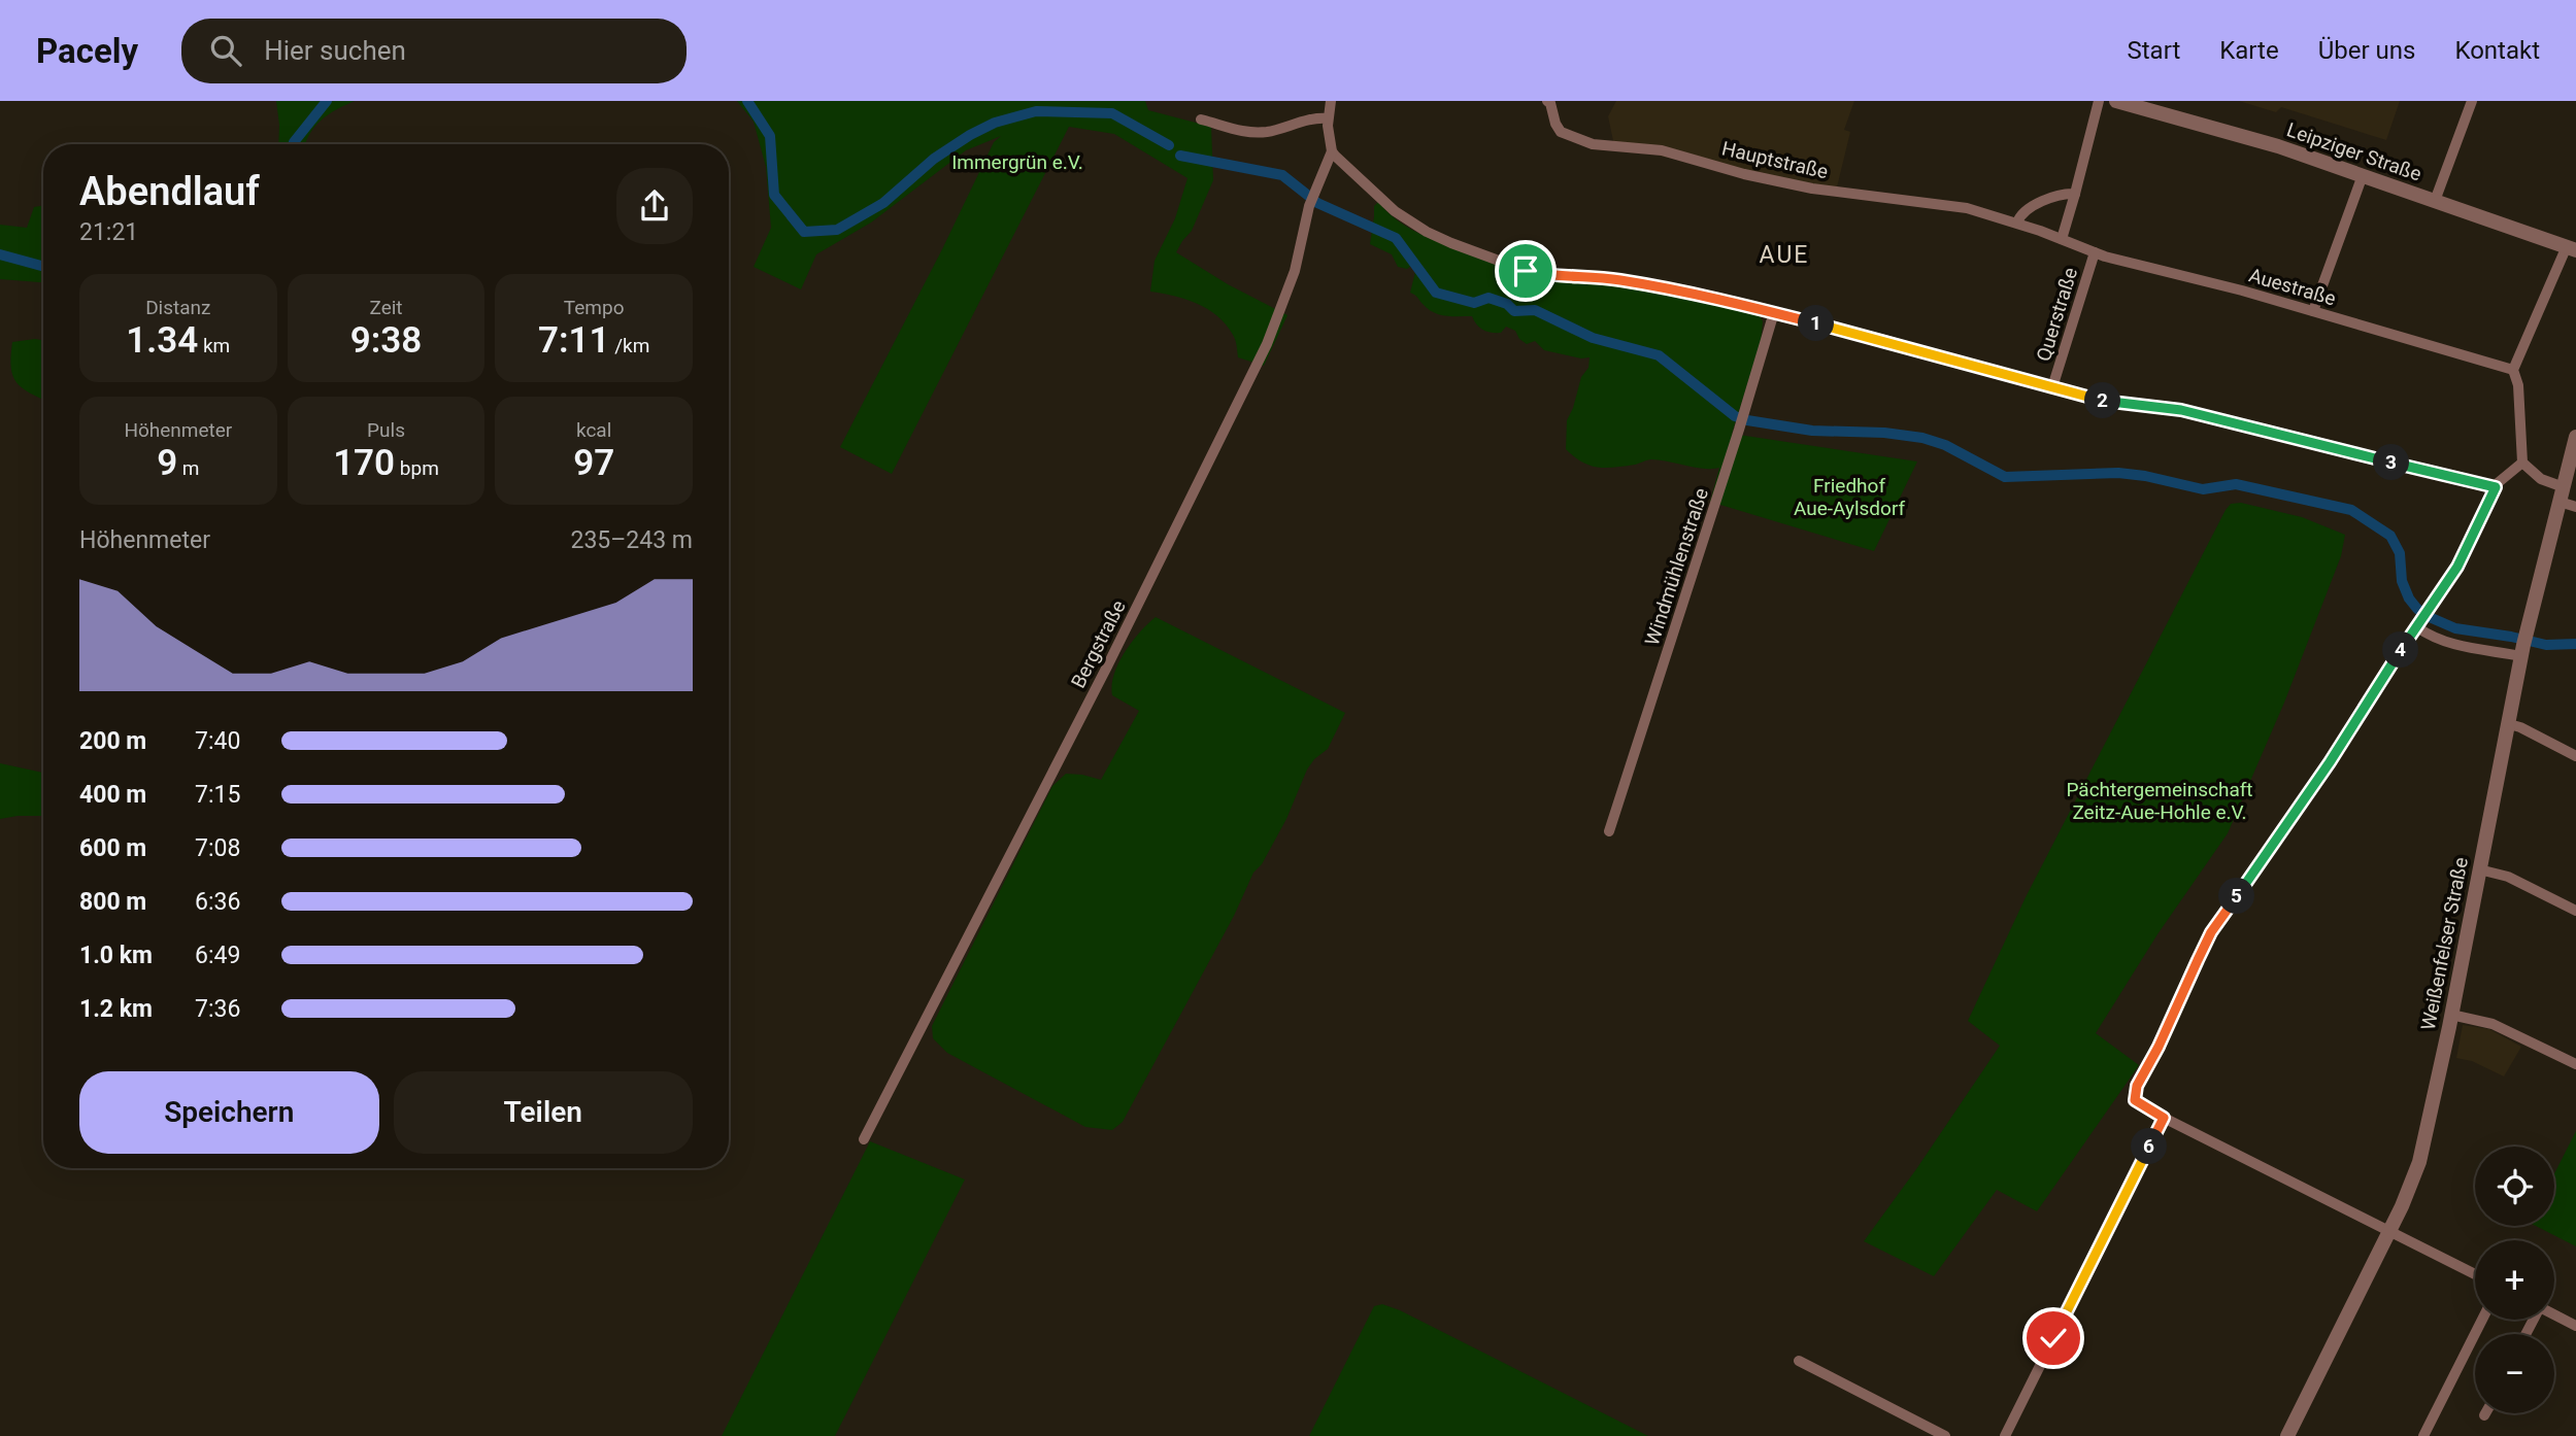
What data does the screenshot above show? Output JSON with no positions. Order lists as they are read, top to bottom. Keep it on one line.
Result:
{"streets":{"street":["Leipziger Straße","Hauptstraße","Auestraße","Querstraße","Windmühlenstraße","Bergstraße","Weißenfelser Straße"]},"crossings":[["Hauptstraße","Auestraße"],["Auestraße","Querstraße"]],"districts":["AUE"],"parks":["Immergrün e.V.","Friedhof Aue-Aylsdorf","Pächtergemeinschaft Zeitz-Aue-Hohle e.V."],"page":{"header":"Pacely","search":"Hier suchen","nav":["Start","Karte","Über uns","Kontakt"],"heading":["Abendlauf","21:21"],"stats":[["Distanz","1.34 km"],["Zeit","9:38"],["Tempo","7:11 /km"],["Höhenmeter","9 m"],["Puls","170 bpm"],["kcal","97"]],"pins":["1","2","3","4","5","6"],"chart":["Höhenmeter","235–243 m"],"list":[{"name":"200 m","note":"7:40"},{"name":"400 m","note":"7:15"},{"name":"600 m","note":"7:08"},{"name":"800 m","note":"6:36"},{"name":"1.0 km","note":"6:49"},{"name":"1.2 km","note":"7:36"}],"buttons":["Speichern","Teilen"],"map_buttons":["+","−"]}}
